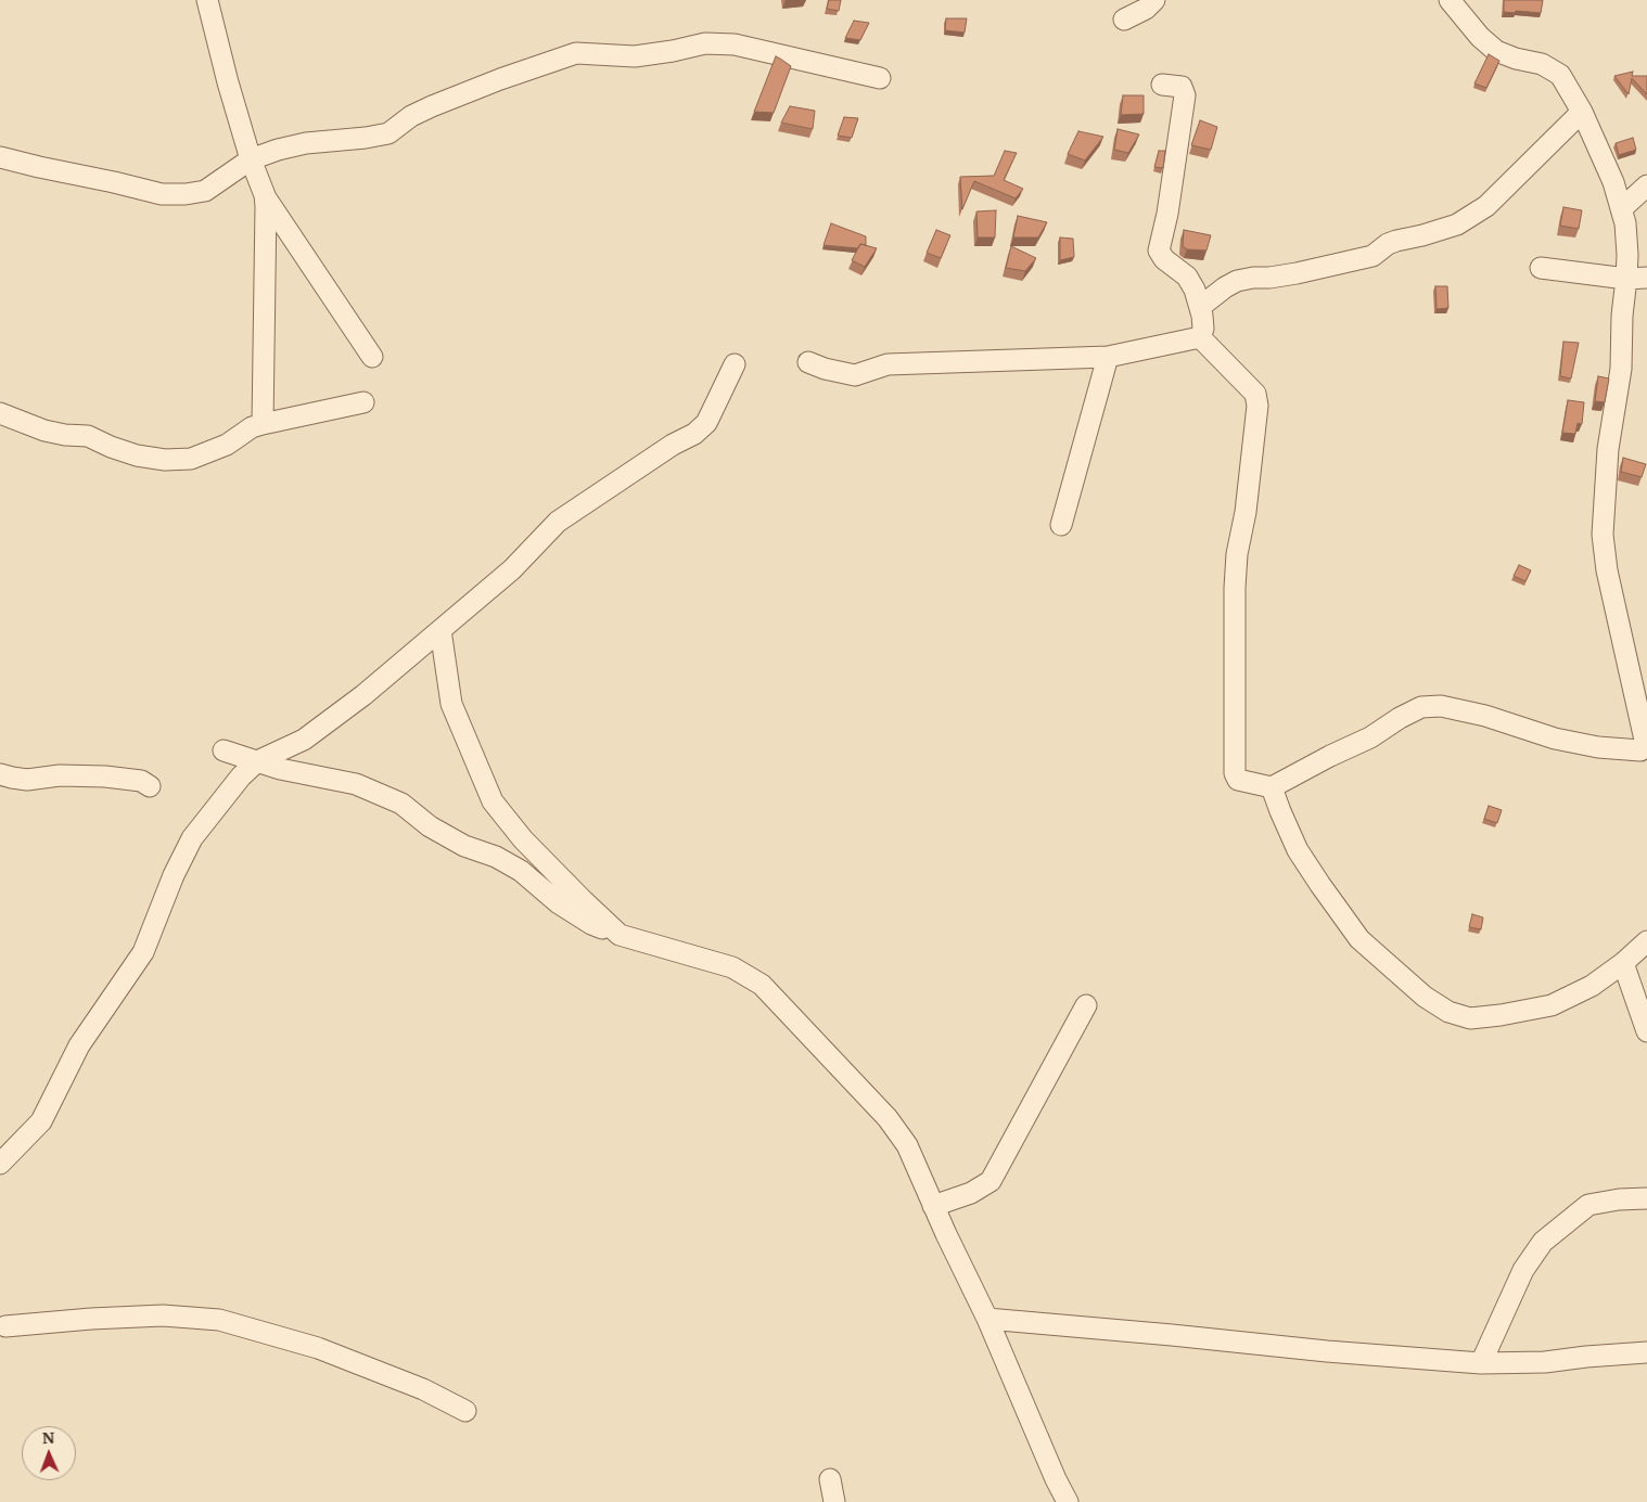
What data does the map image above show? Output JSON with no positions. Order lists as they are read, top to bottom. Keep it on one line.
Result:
{"north":"top"}
